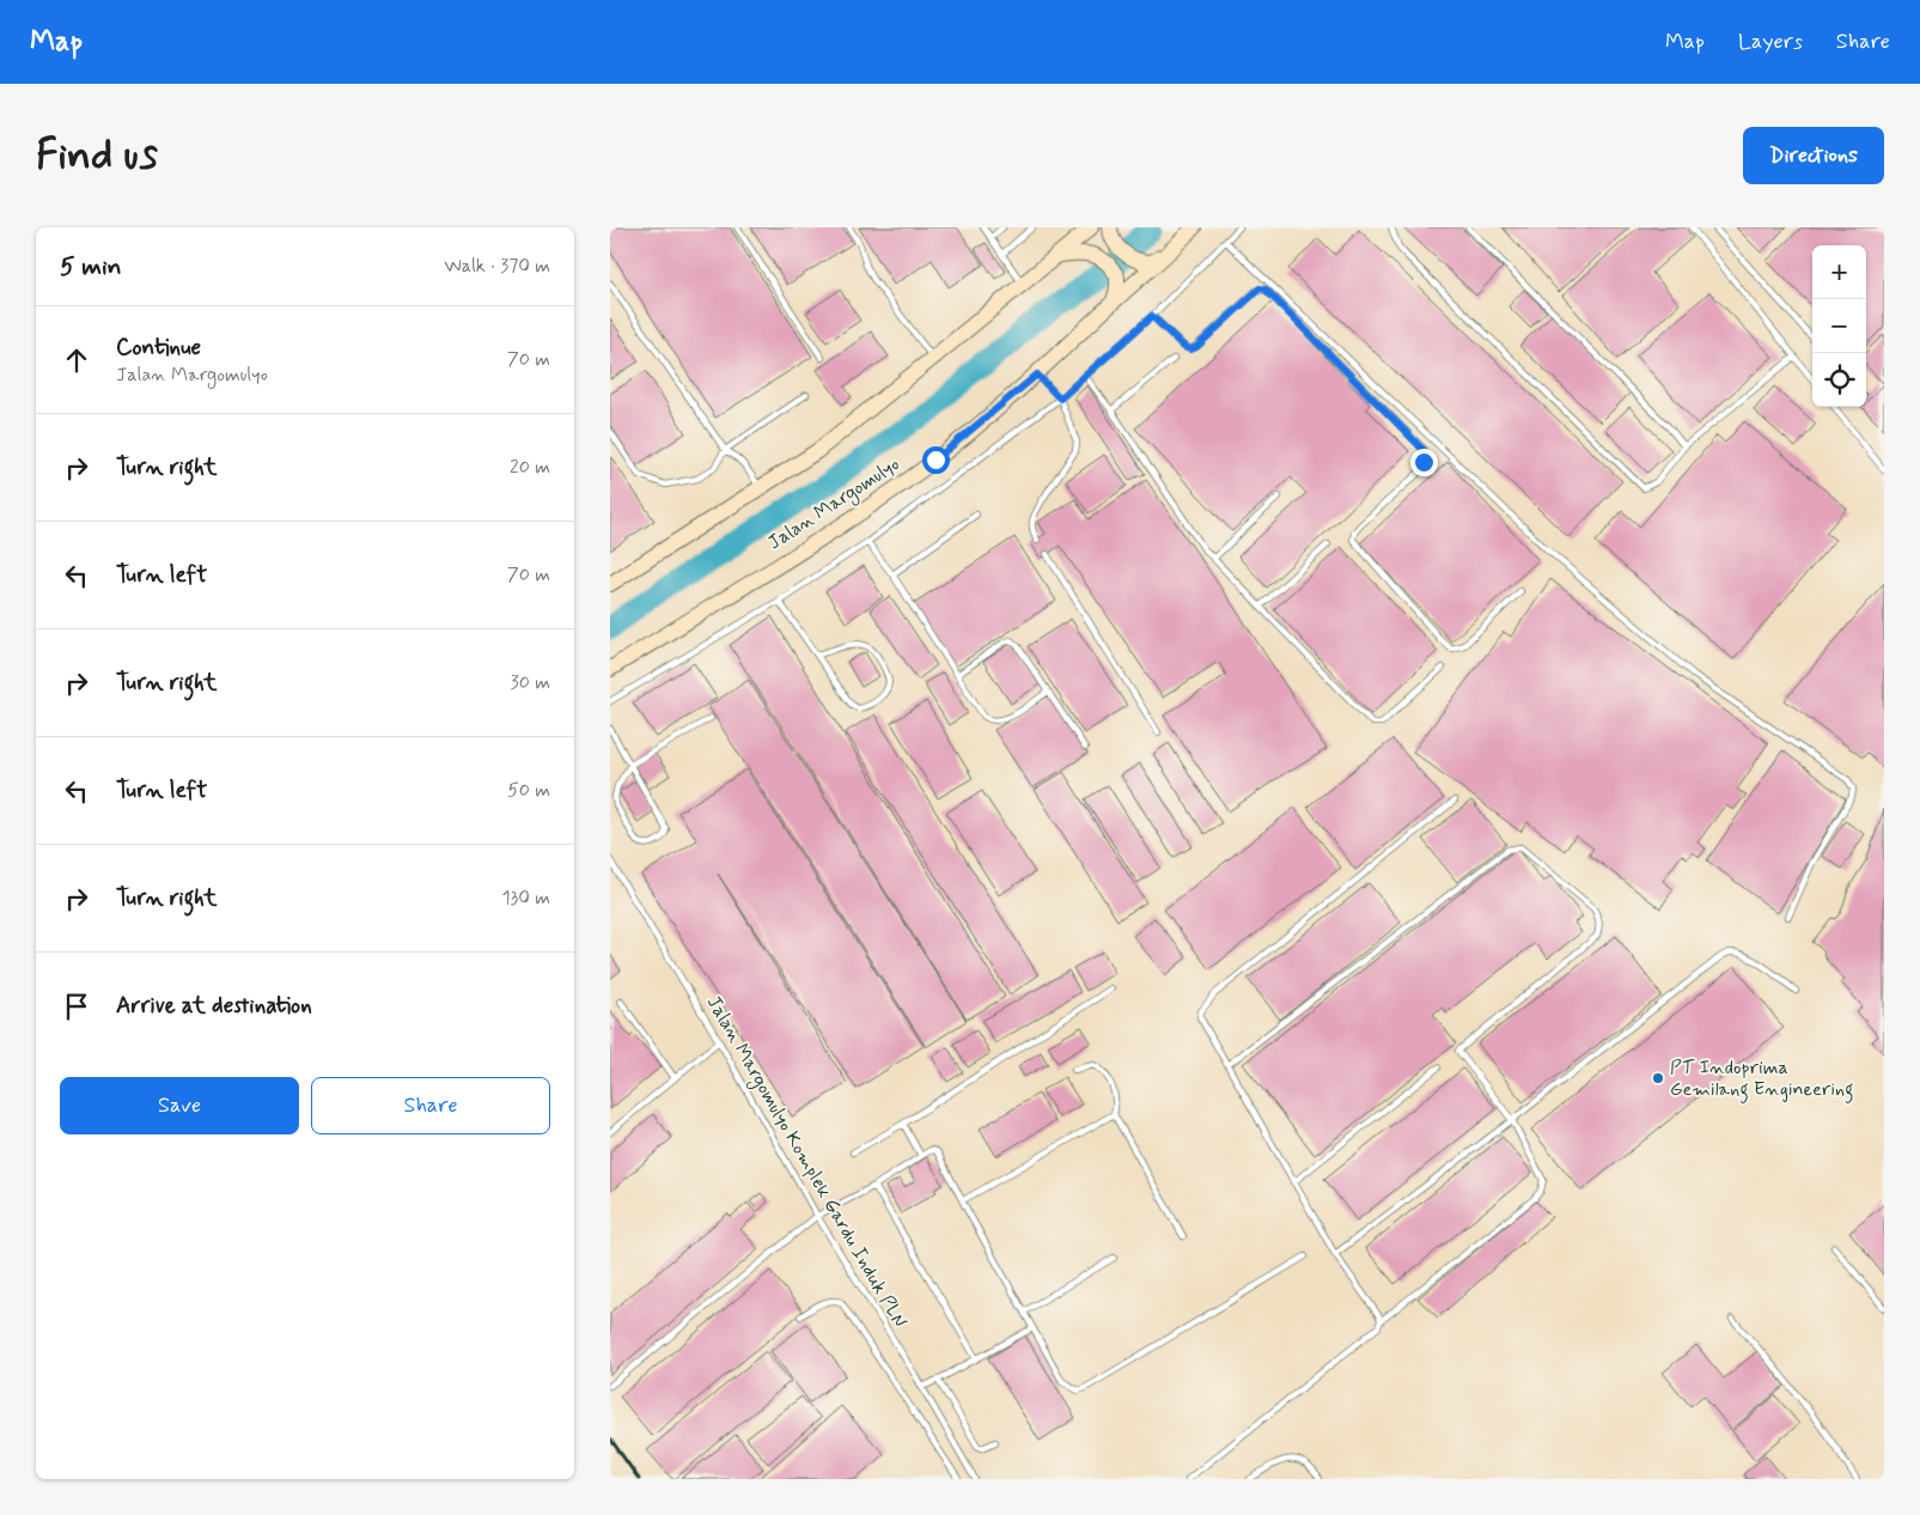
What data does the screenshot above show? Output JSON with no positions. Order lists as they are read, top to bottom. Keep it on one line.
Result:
{"streets":{"main road":["Jalan Margomulyo"],"lane":["Jalan Margomulyo Komplek Gardu Induk PLN"]},"places":["PT Indoprima Gemilang Engineering"],"page":{"header":"Map","nav":["Map","Layers","Share"],"buttons":["Directions",["Save","Share"]],"title":"Find us","heading":["5 min","Walk · 370 m"],"map_buttons":["+","−"],"list":[["Continue","Jalan Margomulyo","70 m"],["Turn right","20 m"],["Turn left","70 m"],["Turn right","30 m"],["Turn left","50 m"],["Turn right","130 m"],"Arrive at destination"]}}
